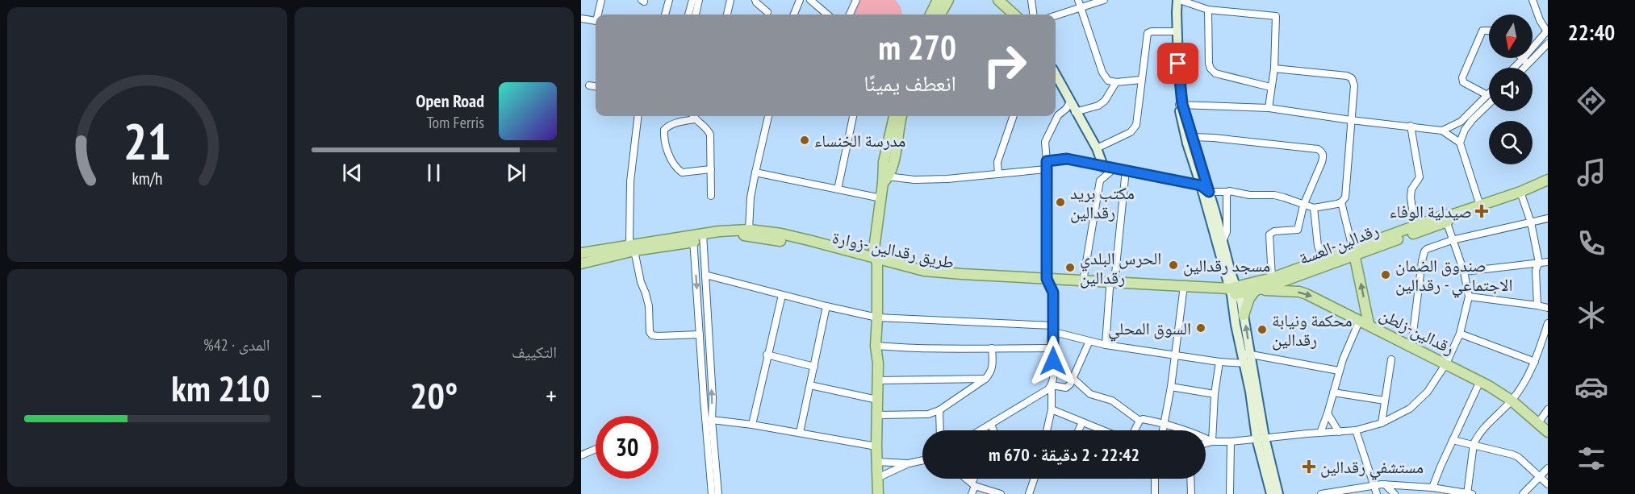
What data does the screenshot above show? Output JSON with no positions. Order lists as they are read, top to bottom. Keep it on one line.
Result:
{"streets":{"main road":["رقدالين-العسة","طريق رقدالين -زوارة","رقدالين-زلطن"]},"crossings":[["رقدالين-العسة","طريق رقدالين -زوارة"],["رقدالين-العسة","رقدالين-زلطن"]],"places":{"other":["مدرسة الخنساء","مكتب بريد رقدالين","مسجد رقدالين","الحرس البلدي رقدالين","صندوق الضمان الاجتماعي - رقدالين","السوق المحلي","محكمة ونيابة رقدالين"],"health":["صيدلية الوفاء","مستشفي رقدالين"]},"north":"bottom","page":{"tabs":"22:40","turn":["270 m","انعطف يمينًا"],"song":["Open Road","Tom Ferris"],"tile":["التكييف",["المدى · 42%","210 km"]],"heat":["−","20°","+"],"limit":"30","trip":"22:42 · 2 دقيقة · 670 m","gauge":["21","km/h"]}}
